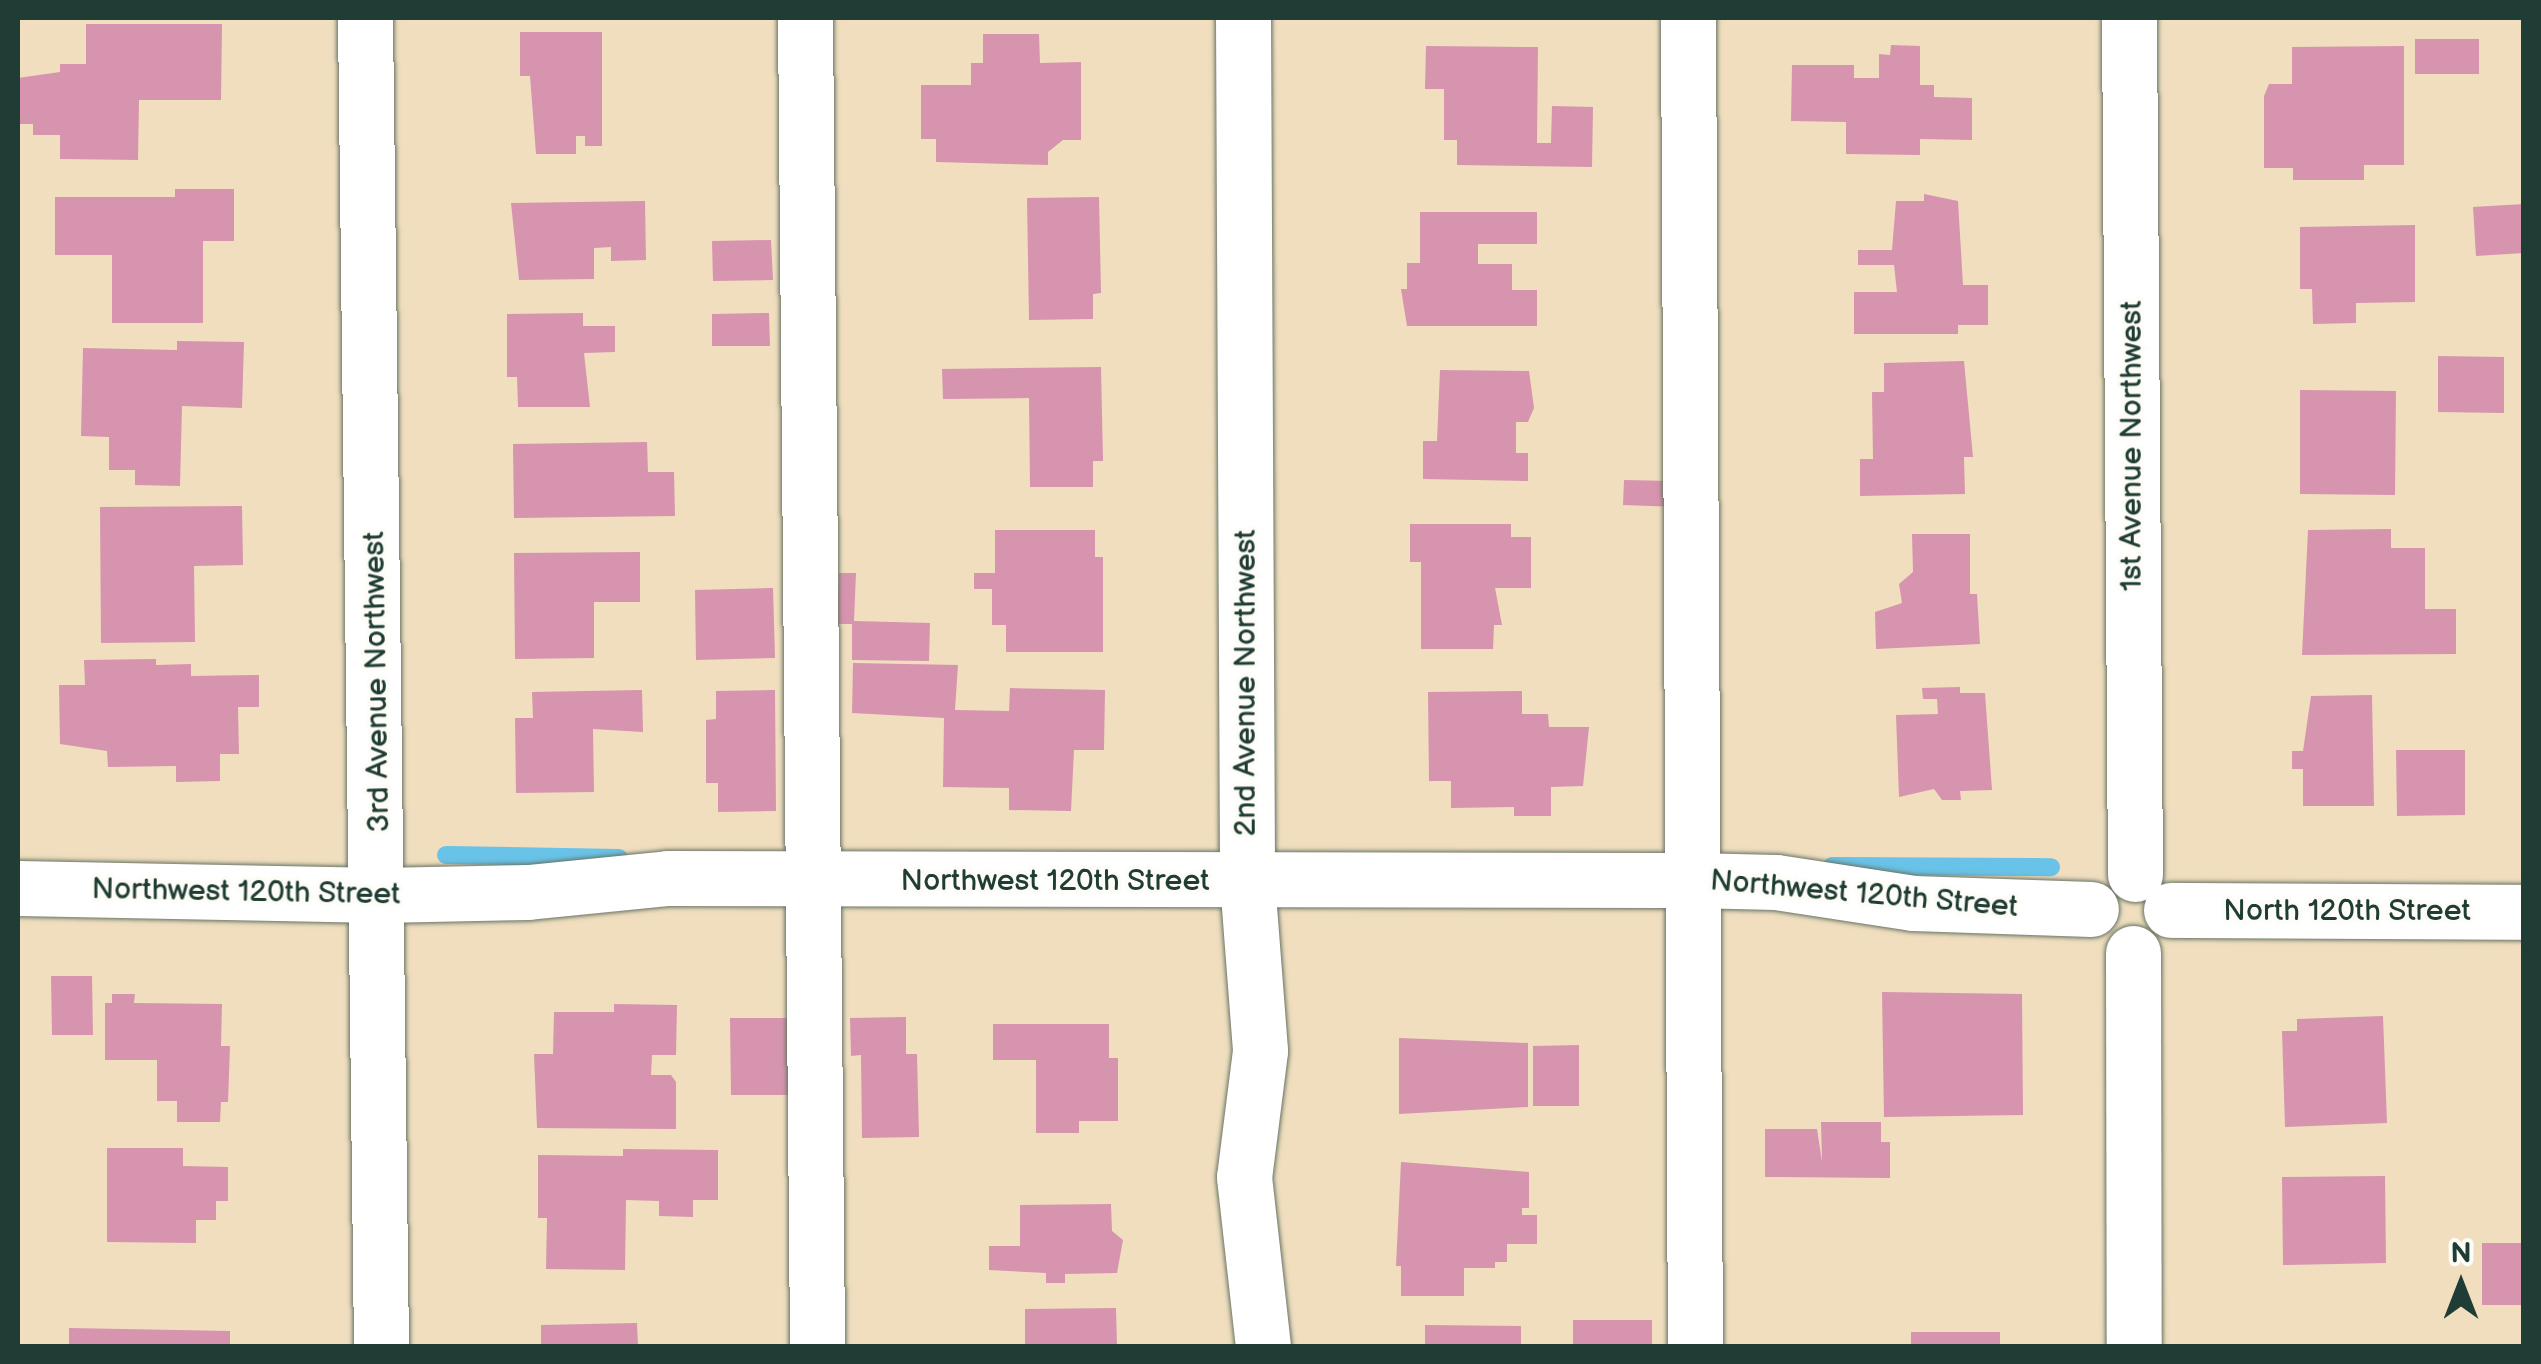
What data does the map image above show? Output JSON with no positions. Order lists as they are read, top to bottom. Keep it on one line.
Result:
{"streets":{"street":["1st Avenue Northwest","3rd Avenue Northwest","2nd Avenue Northwest","Northwest 120th Street","North 120th Street"]},"crossings":[["1st Avenue Northwest","Northwest 120th Street"],["1st Avenue Northwest","North 120th Street"],["3rd Avenue Northwest","Northwest 120th Street"],["2nd Avenue Northwest","Northwest 120th Street"],["Northwest 120th Street","North 120th Street"]],"north":"top"}
